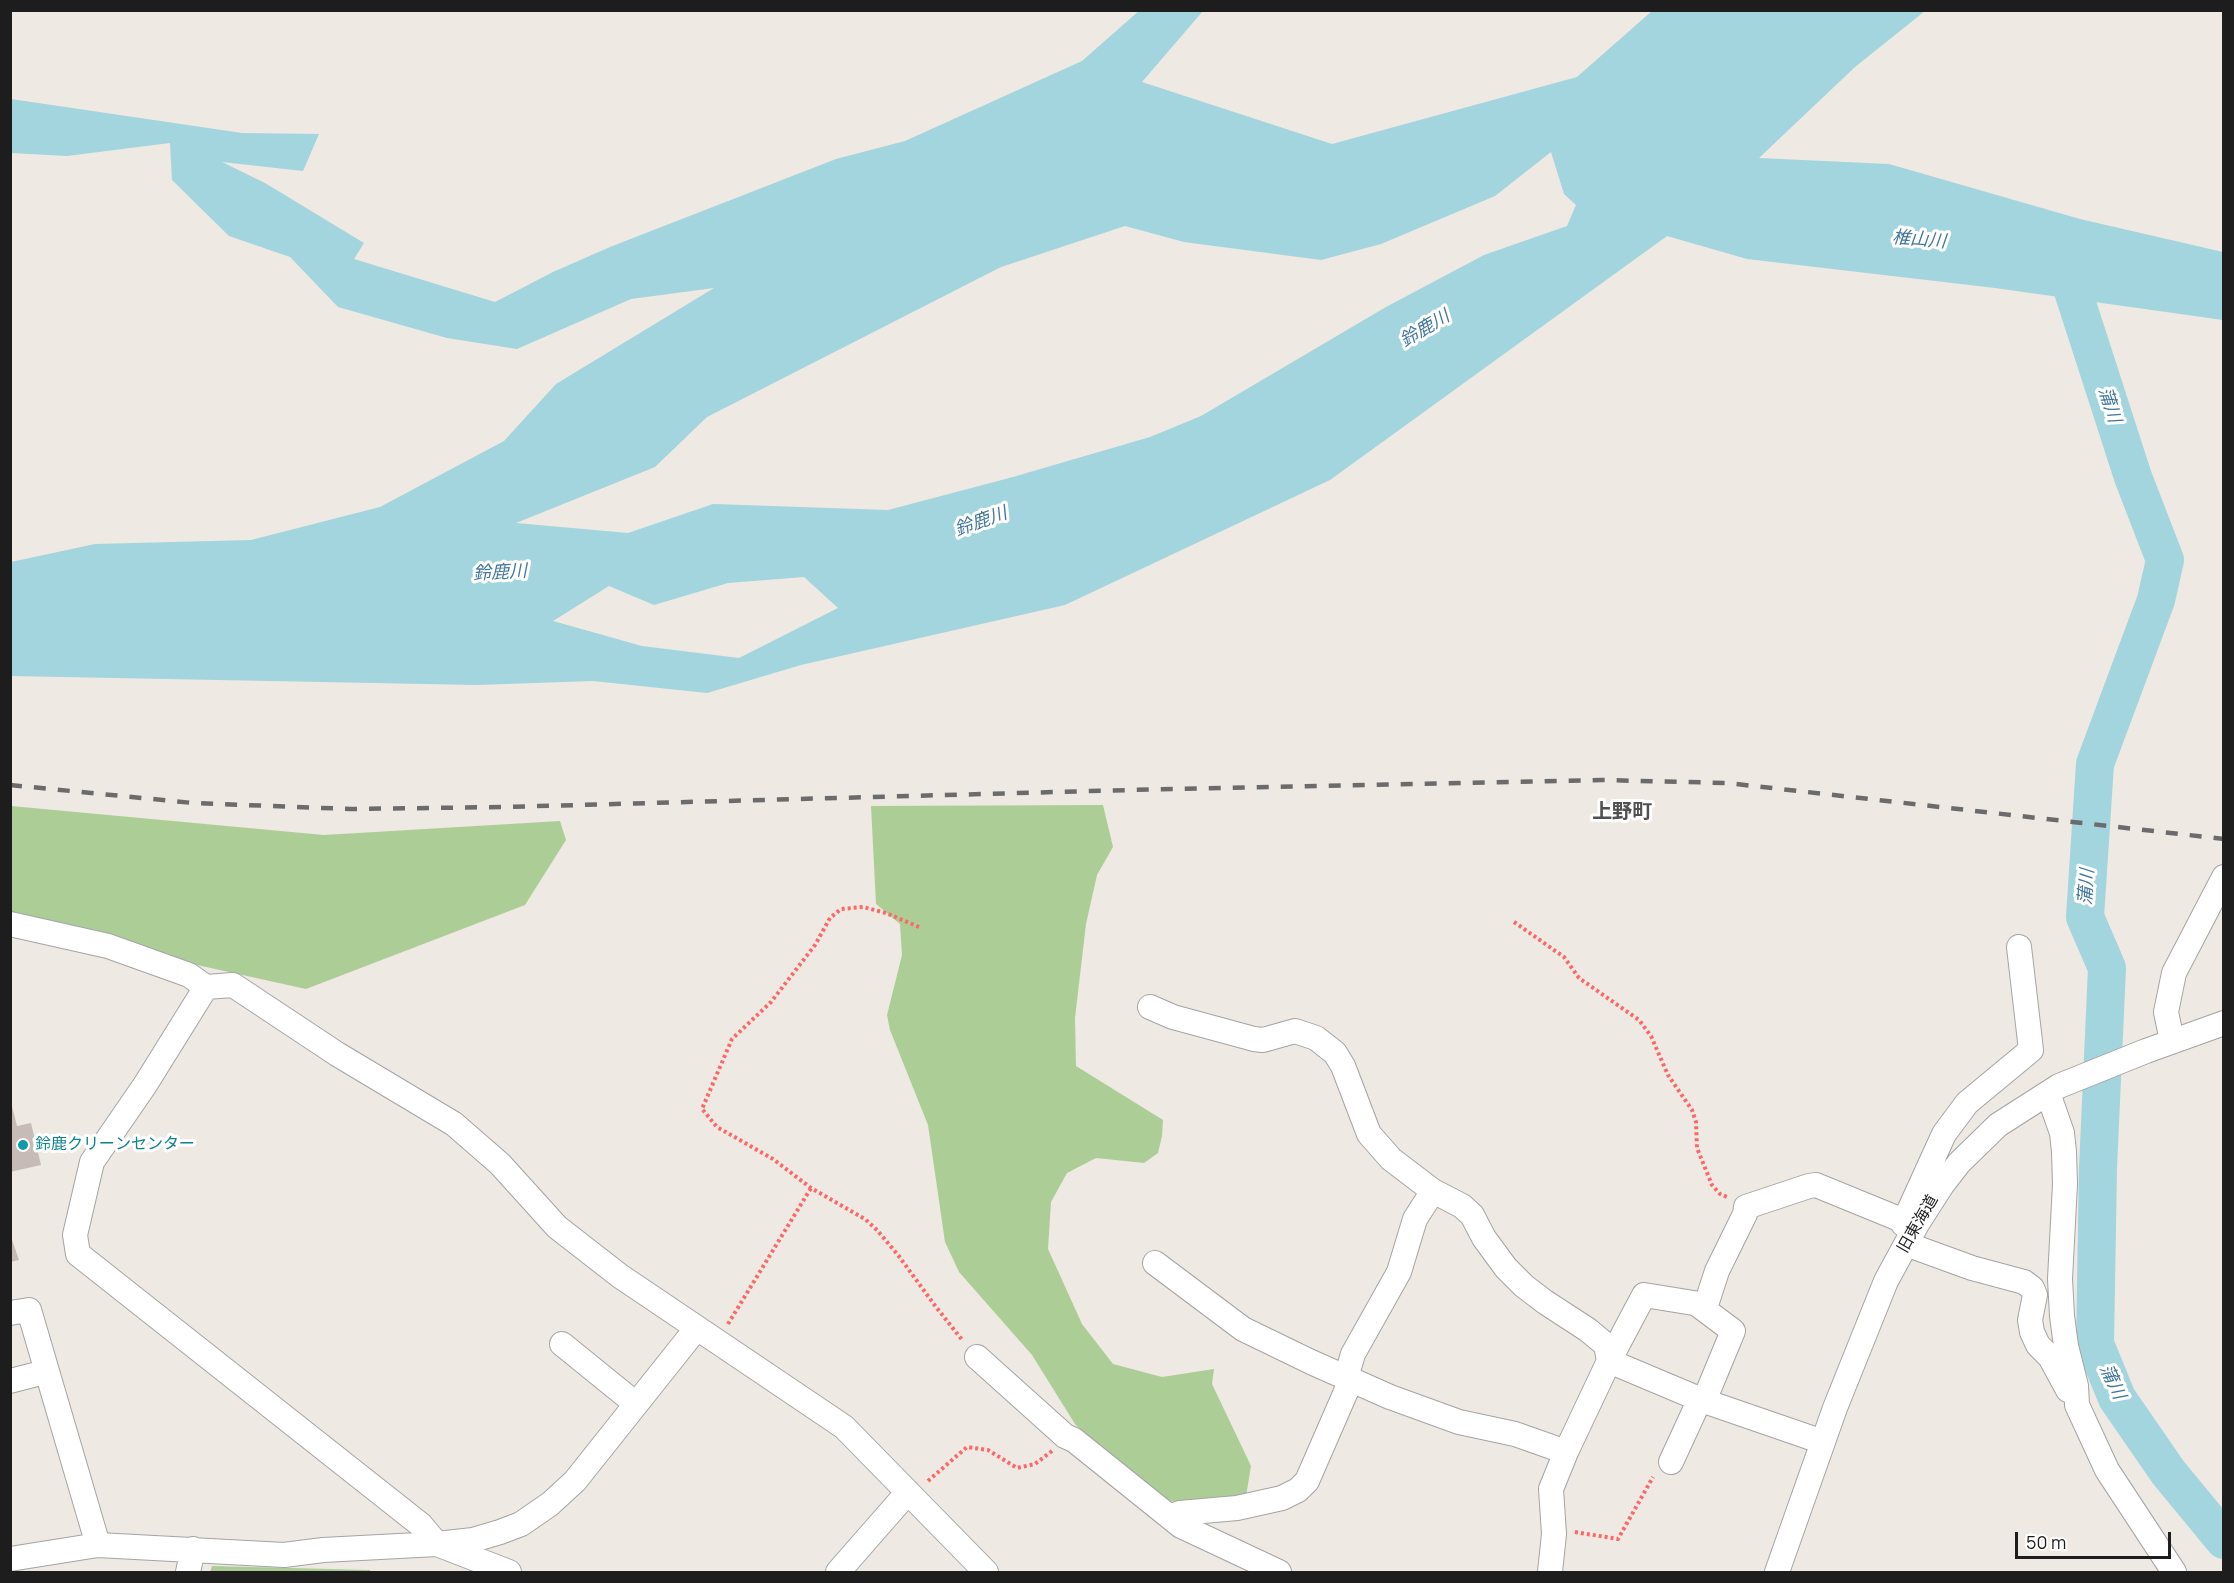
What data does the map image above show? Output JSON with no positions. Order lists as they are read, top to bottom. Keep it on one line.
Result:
{"streets":{"street":["旧東海道"]},"districts":["上野町"],"water":["椎山川","鈴鹿川","蒲川"],"places":["鈴鹿クリーンセンター"],"scale_bar":"50 m"}
